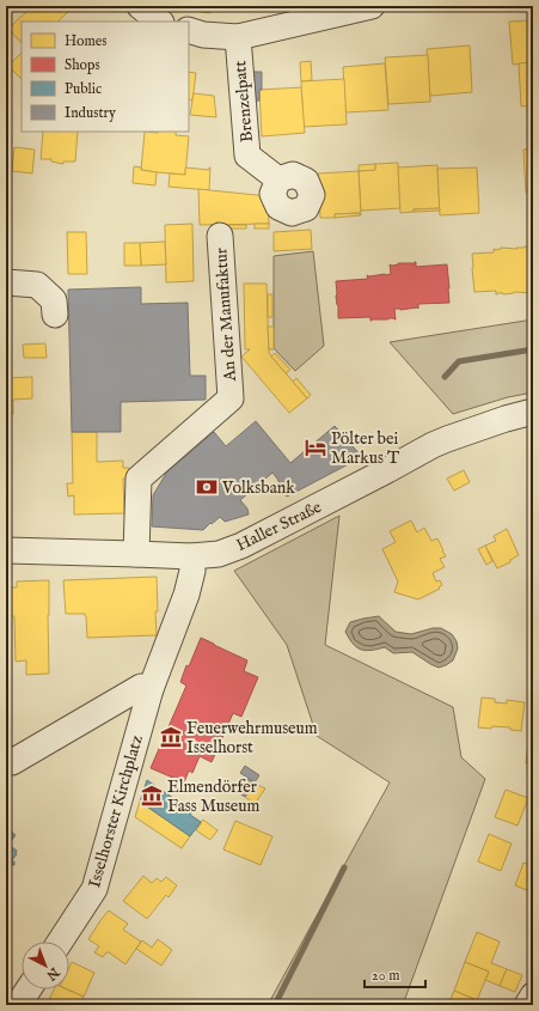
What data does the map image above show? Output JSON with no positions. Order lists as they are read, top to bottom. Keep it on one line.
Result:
{"streets":{"street":["Brenzelpatt","An der Manufaktur","Haller Straße","Isselhorster Kirchplatz"]},"crossings":[["An der Manufaktur","Haller Straße"],["Haller Straße","Isselhorster Kirchplatz"]],"places":{"hotel":["Pölter bei Markus T"],"bank":["Volksbank"],"museum":["Feuerwehrmuseum Isselhorst","Elmendörfer Fass Museum"]},"legend":["Homes","Shops","Public","Industry"],"scale_bar":"20 m","north":"bottom right"}
